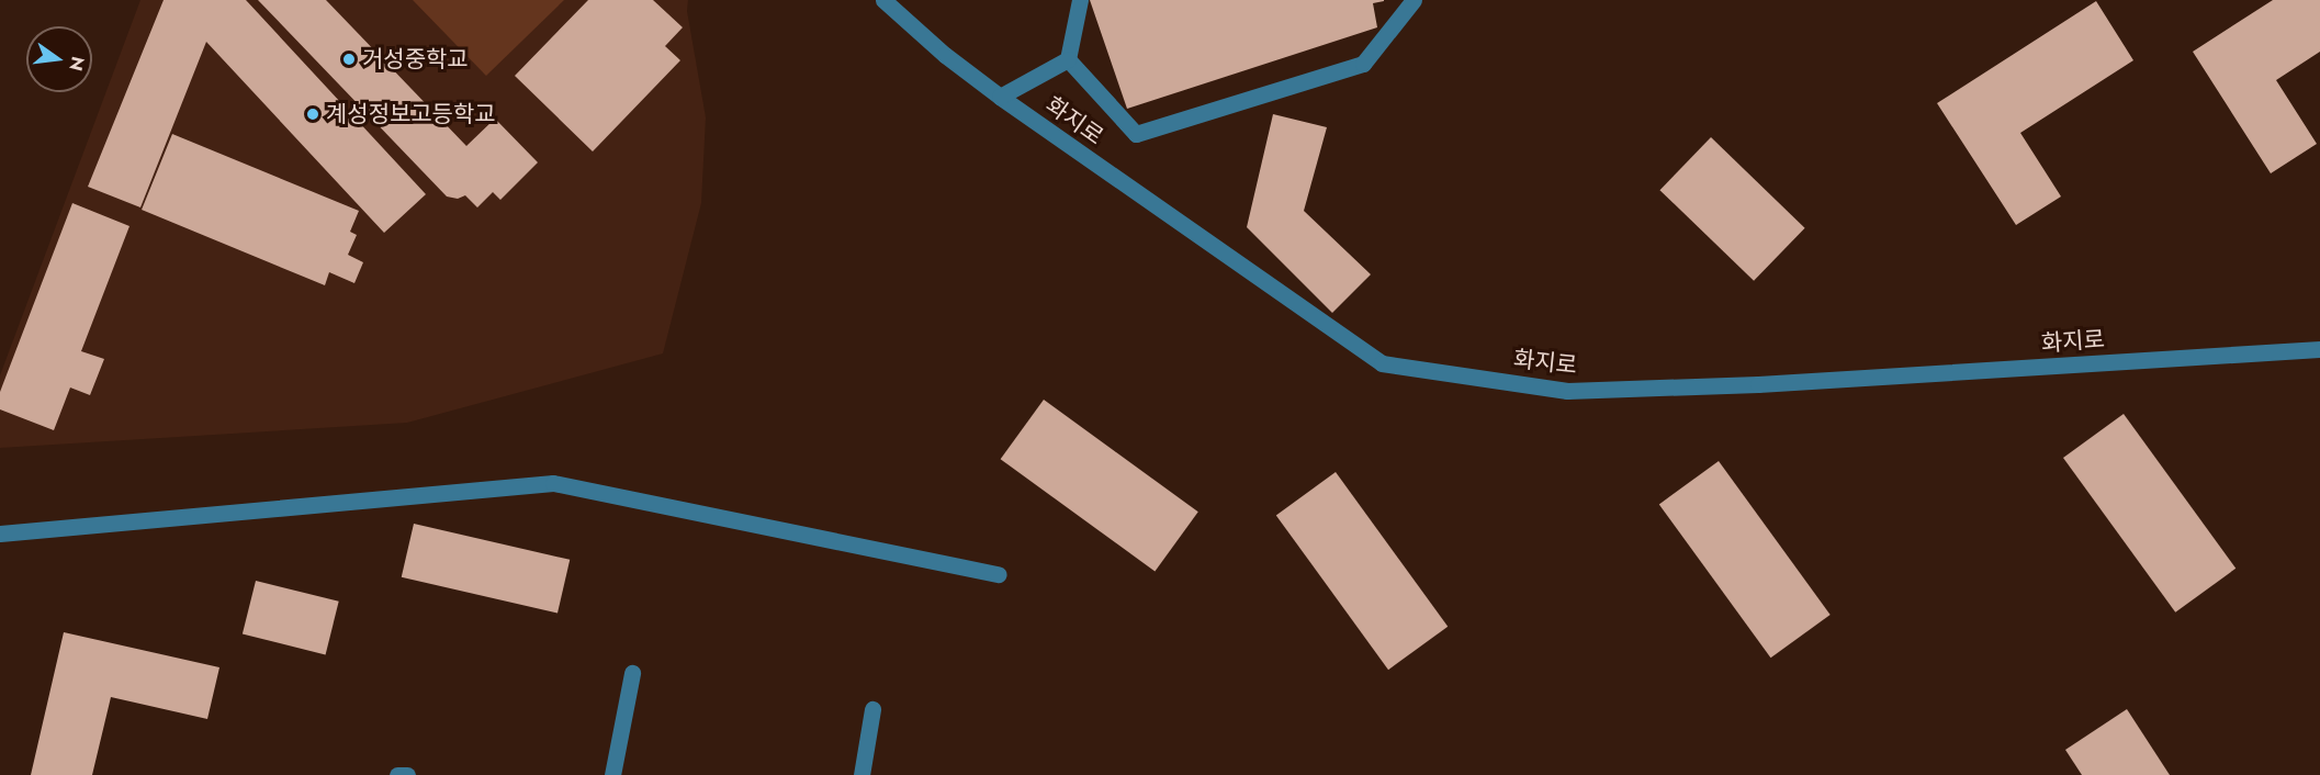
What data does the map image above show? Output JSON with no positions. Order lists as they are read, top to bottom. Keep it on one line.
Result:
{"streets":{"street":["화지로"]},"places":["거성중학교","계성정보고등학교"],"north":"right"}
